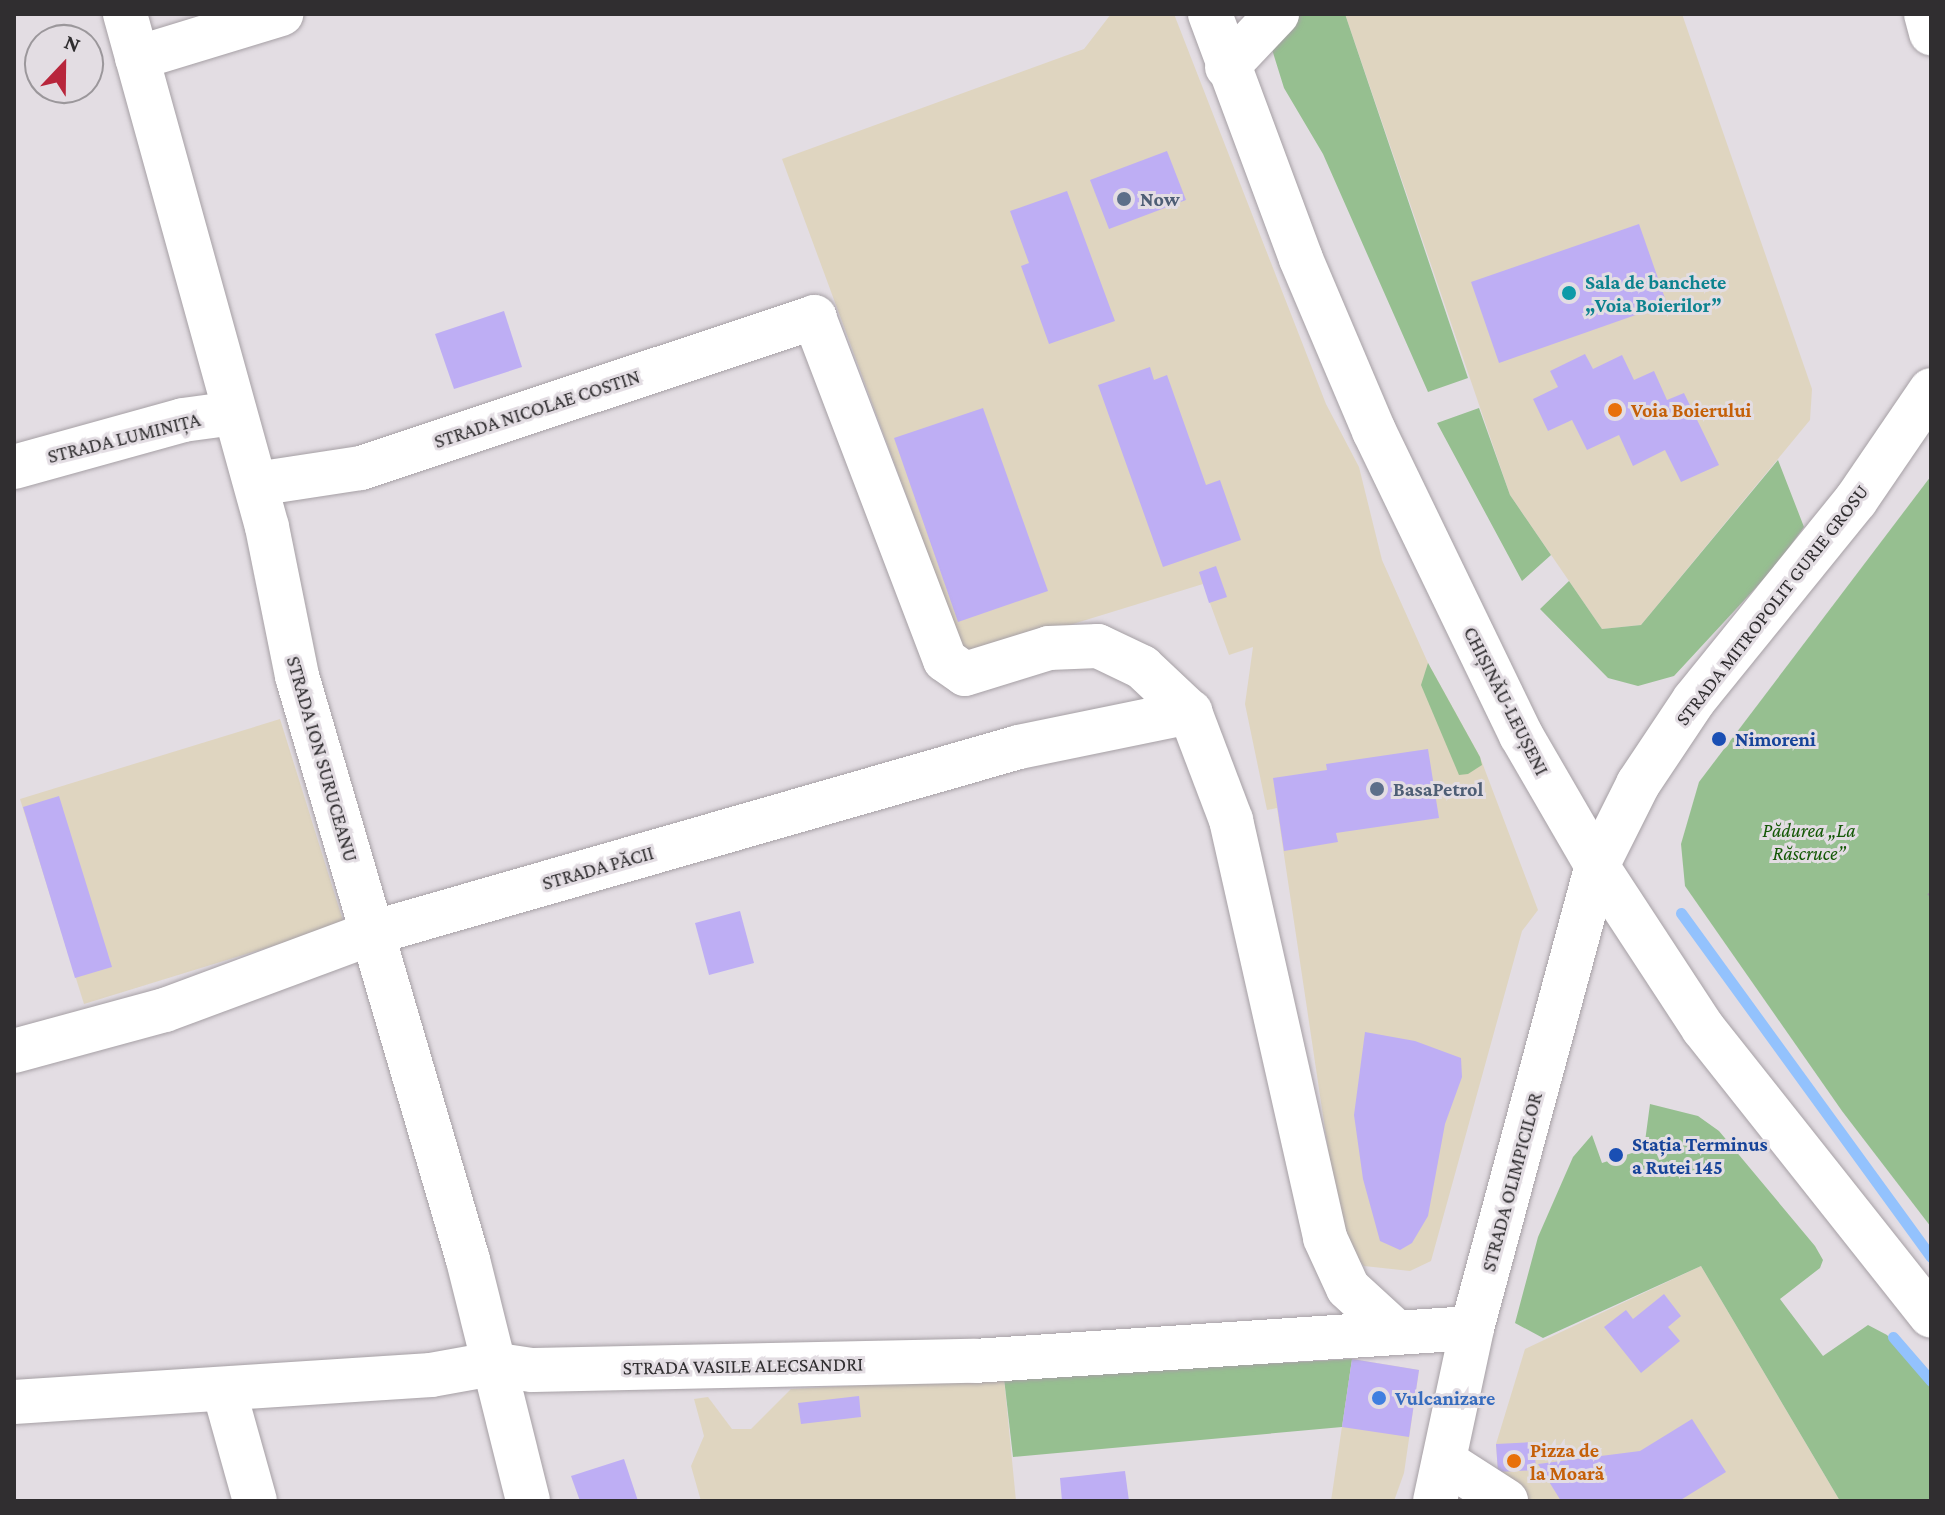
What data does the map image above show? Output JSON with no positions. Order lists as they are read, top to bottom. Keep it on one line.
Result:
{"streets":{"main road":["STRADA NICOLAE COSTIN","STRADA LUMINIȚA","STRADA MITROPOLIT GURIE GROSU","CHIȘINĂU-LEUȘENI","STRADA ION SURUCEANU","STRADA PĂCII","STRADA OLIMPICILOR","STRADA VASILE ALECSANDRI"]},"crossings":[["STRADA NICOLAE COSTIN","STRADA ION SURUCEANU"],["STRADA NICOLAE COSTIN","STRADA PĂCII"],["STRADA LUMINIȚA","STRADA ION SURUCEANU"],["STRADA MITROPOLIT GURIE GROSU","CHIȘINĂU-LEUȘENI"],["STRADA MITROPOLIT GURIE GROSU","STRADA OLIMPICILOR"],["CHIȘINĂU-LEUȘENI","STRADA OLIMPICILOR"],["STRADA ION SURUCEANU","STRADA PĂCII"],["STRADA ION SURUCEANU","STRADA VASILE ALECSANDRI"],["STRADA OLIMPICILOR","STRADA VASILE ALECSANDRI"]],"parks":["Pădurea „La Răscruce”"],"places":["Now","Sala de banchete „Voia Boierilor”","Voia Boierului","Nimoreni","BasaPetrol","Stația Terminus a Rutei 145","Vulcanizare","Pizza de la Moară"],"north":"top"}
